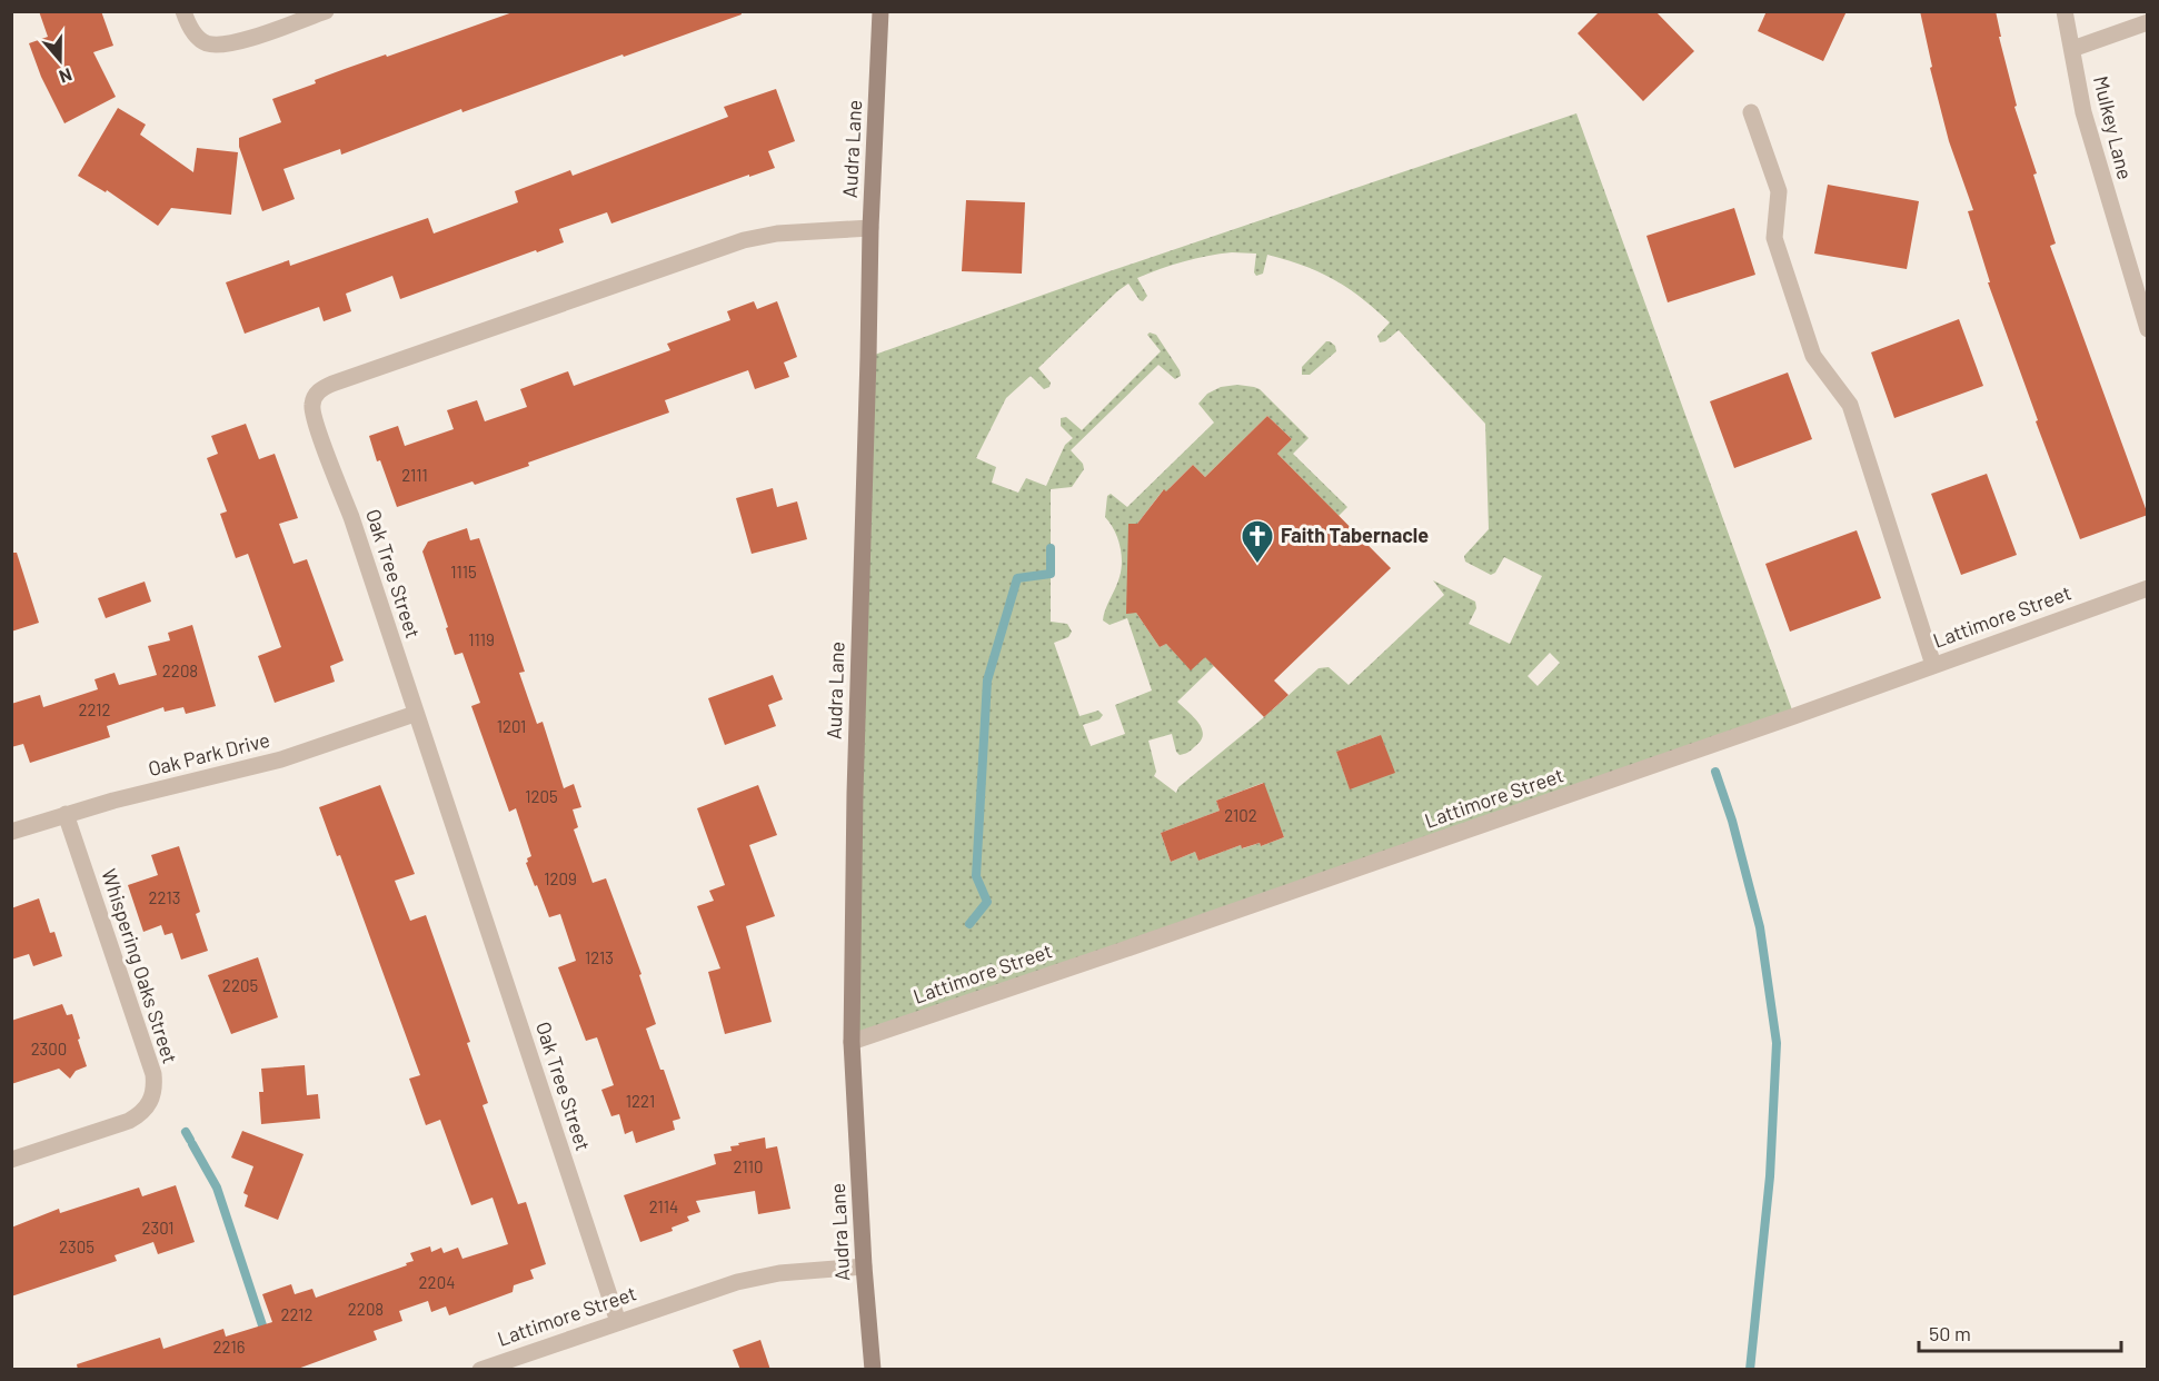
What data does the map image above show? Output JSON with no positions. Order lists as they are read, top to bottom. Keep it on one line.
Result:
{"streets":{"street":["Mulkey Lane","Audra Lane","Oak Tree Street","Lattimore Street","Oak Park Drive","Whispering Oaks Street"]},"crossings":[["Audra Lane","Oak Tree Street"],["Audra Lane","Lattimore Street"],["Oak Tree Street","Lattimore Street"],["Oak Tree Street","Oak Park Drive"],["Oak Park Drive","Whispering Oaks Street"]],"places":{"church":["Faith Tabernacle"]},"house_numbers":["2111","1115","1119","2208","2212","1201","1205","2102","1209","2213","1213","2205","2300","1221","2110","2114","2301","2305","2204","2208","2212","2216"],"scale_bar":"50 m","north":"bottom"}
